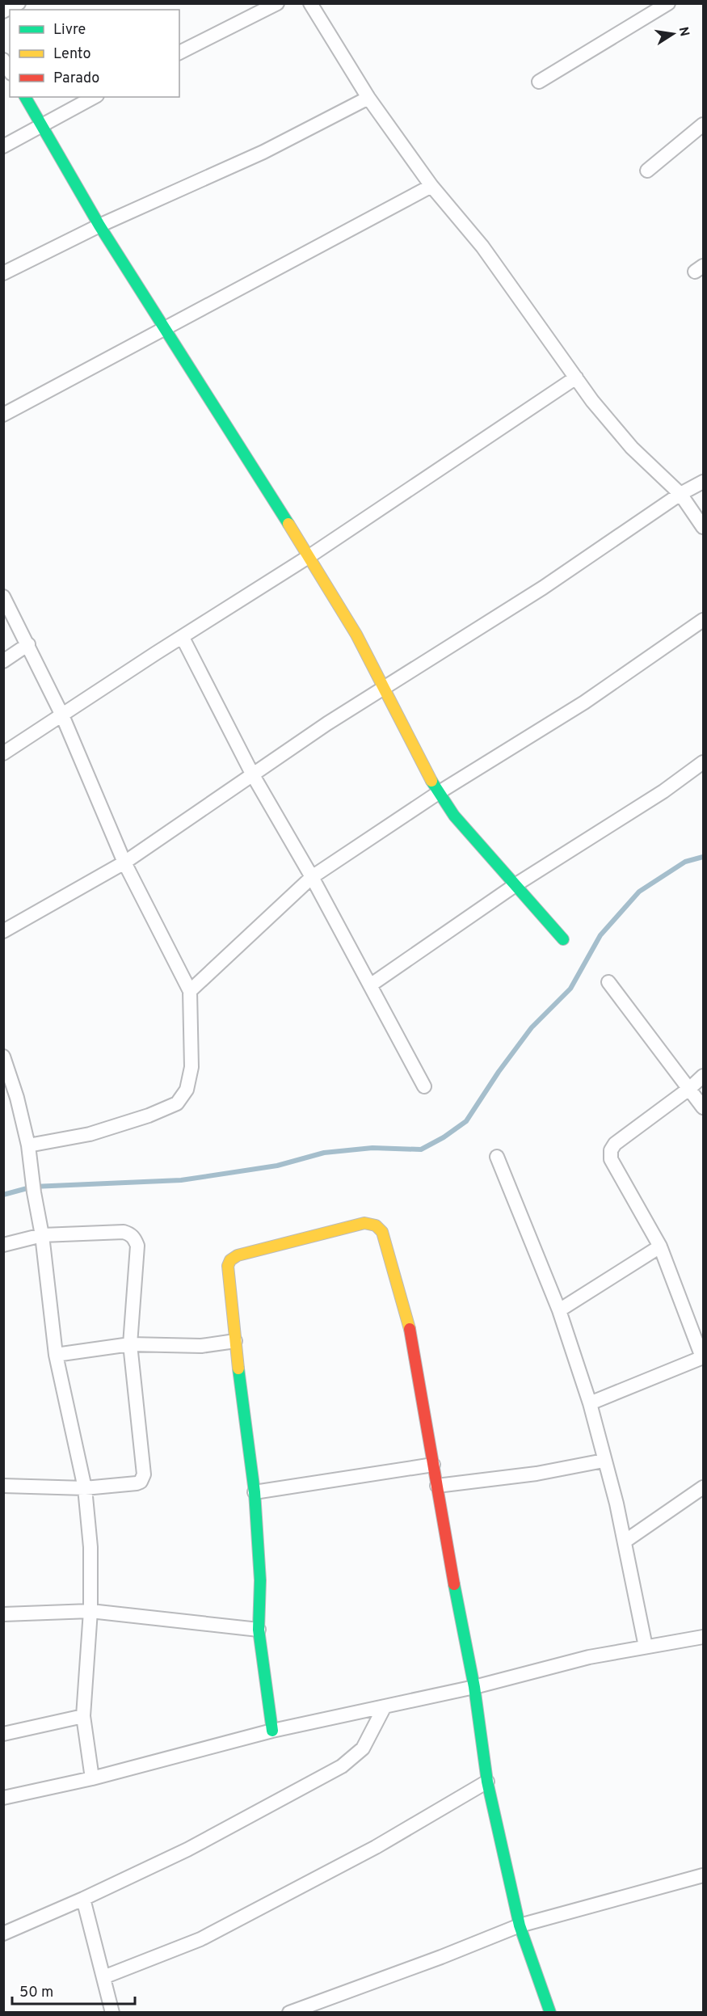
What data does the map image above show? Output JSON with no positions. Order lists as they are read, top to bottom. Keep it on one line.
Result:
{"legend":["Livre","Lento","Parado"],"scale_bar":"50 m","north":"right"}
